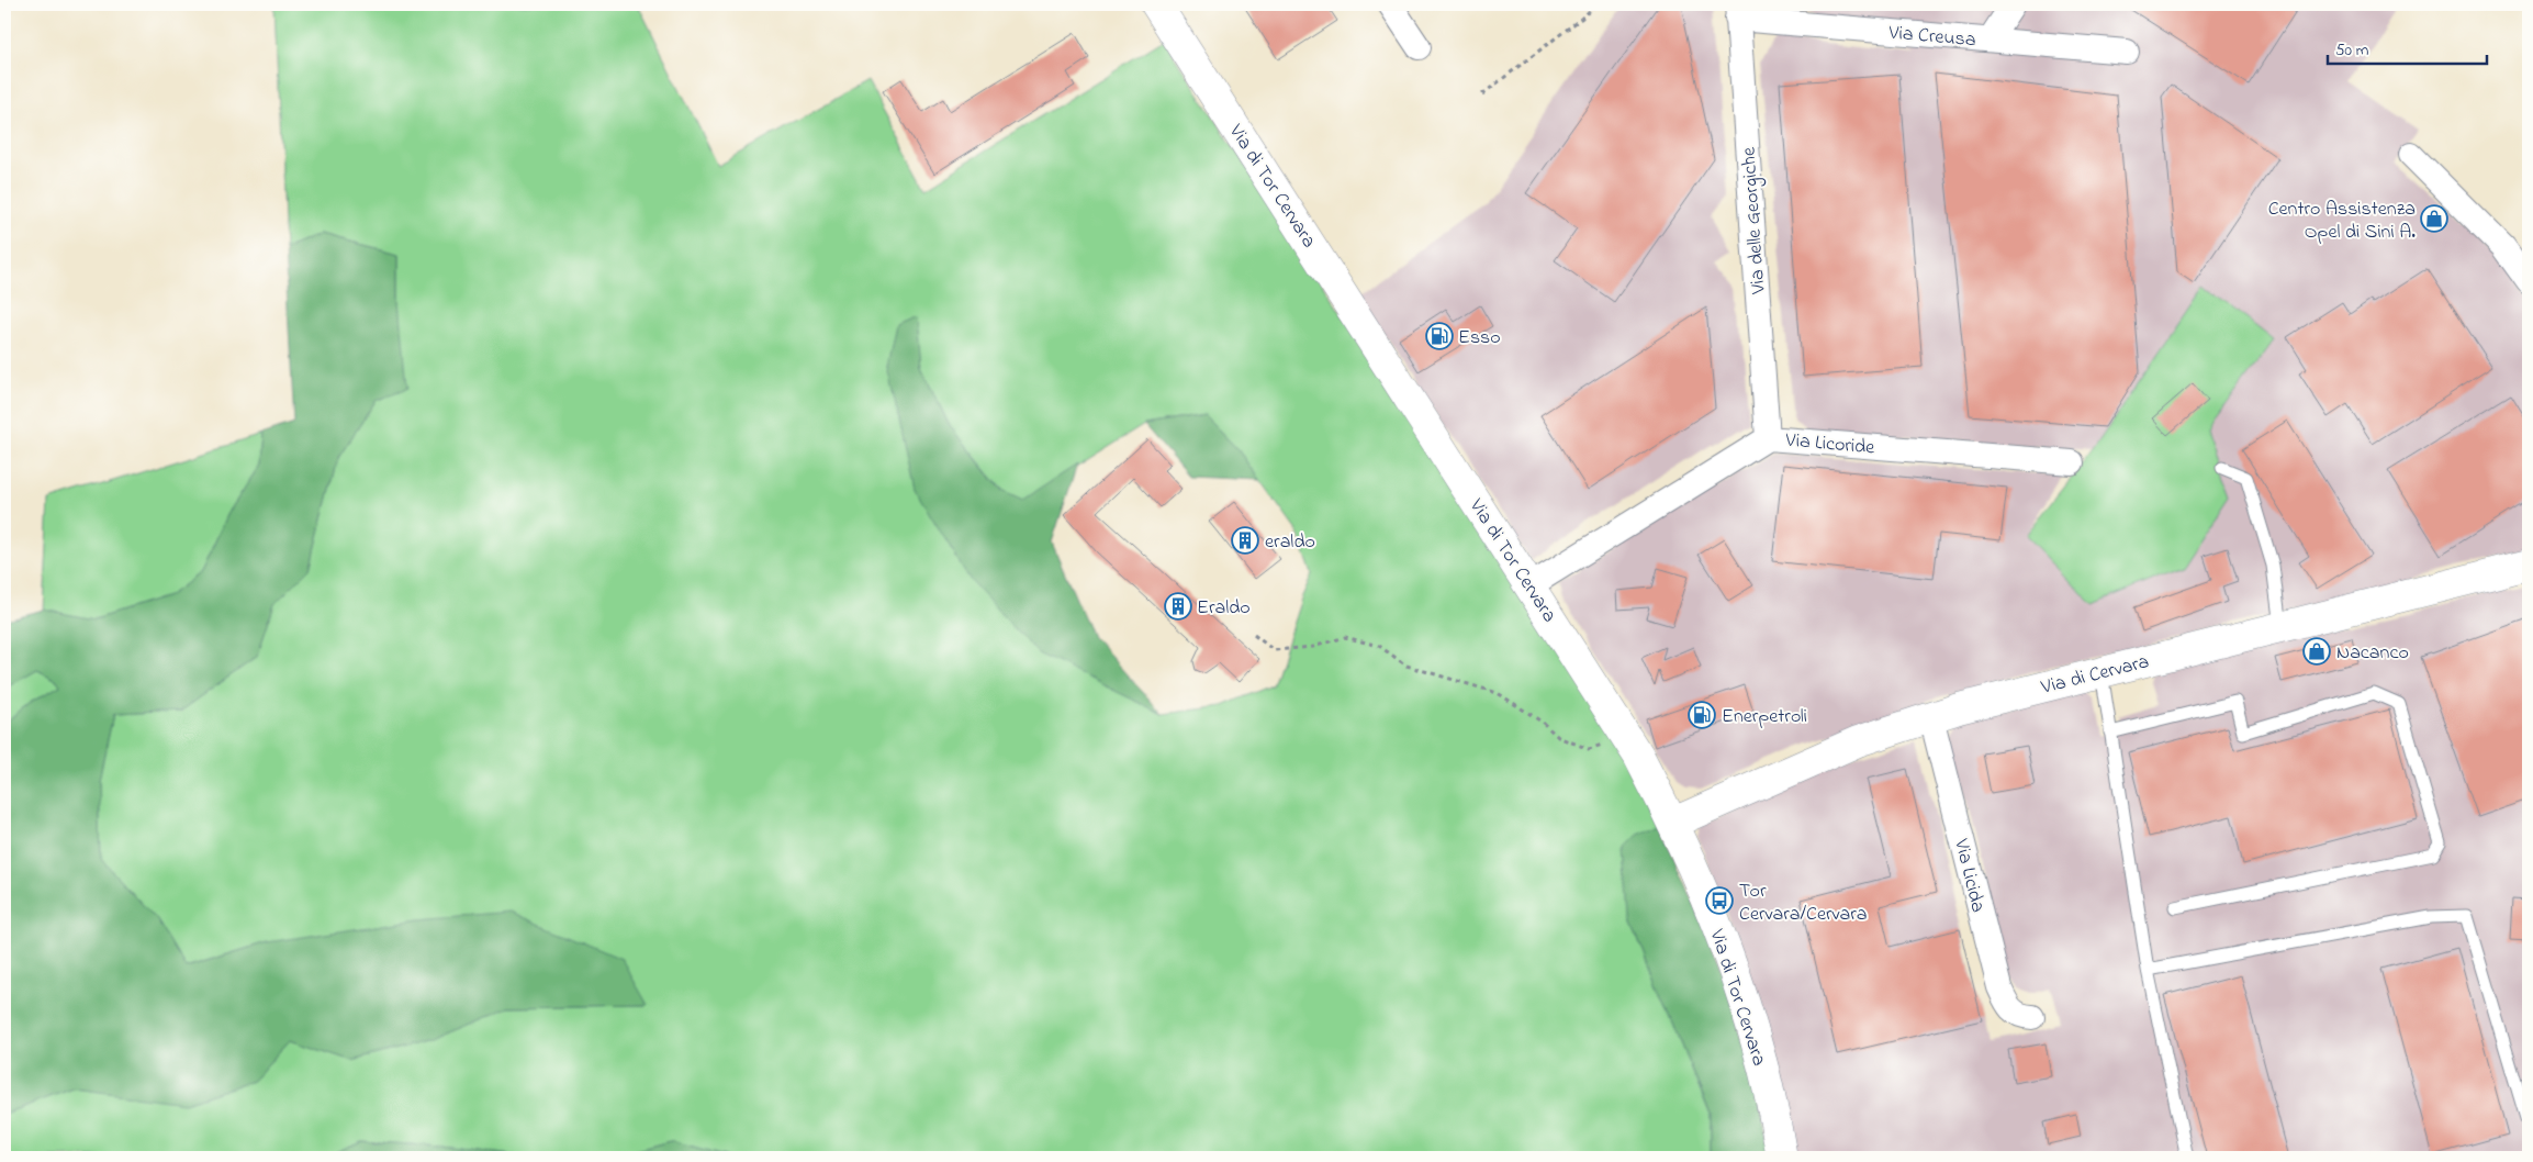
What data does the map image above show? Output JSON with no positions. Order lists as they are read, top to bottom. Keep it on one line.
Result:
{"streets":{"street":["Via Creusa","Via di Tor Cervara","Via delle Georgiche","Via Licoride","Via di Cervara","Via Licida"]},"crossings":[["Via Creusa","Via delle Georgiche"],["Via di Tor Cervara","Via Licoride"],["Via di Tor Cervara","Via di Cervara"],["Via delle Georgiche","Via Licoride"],["Via di Cervara","Via Licida"]],"places":{"shop":["Centro Assistenza Opel di Sini A.","Nacanco"],"fuel station":["Esso","Enerpetroli"],"building":["eraldo","Eraldo"],"bus stop":["Tor Cervara/Cervara"]},"scale_bar":"50 m"}
